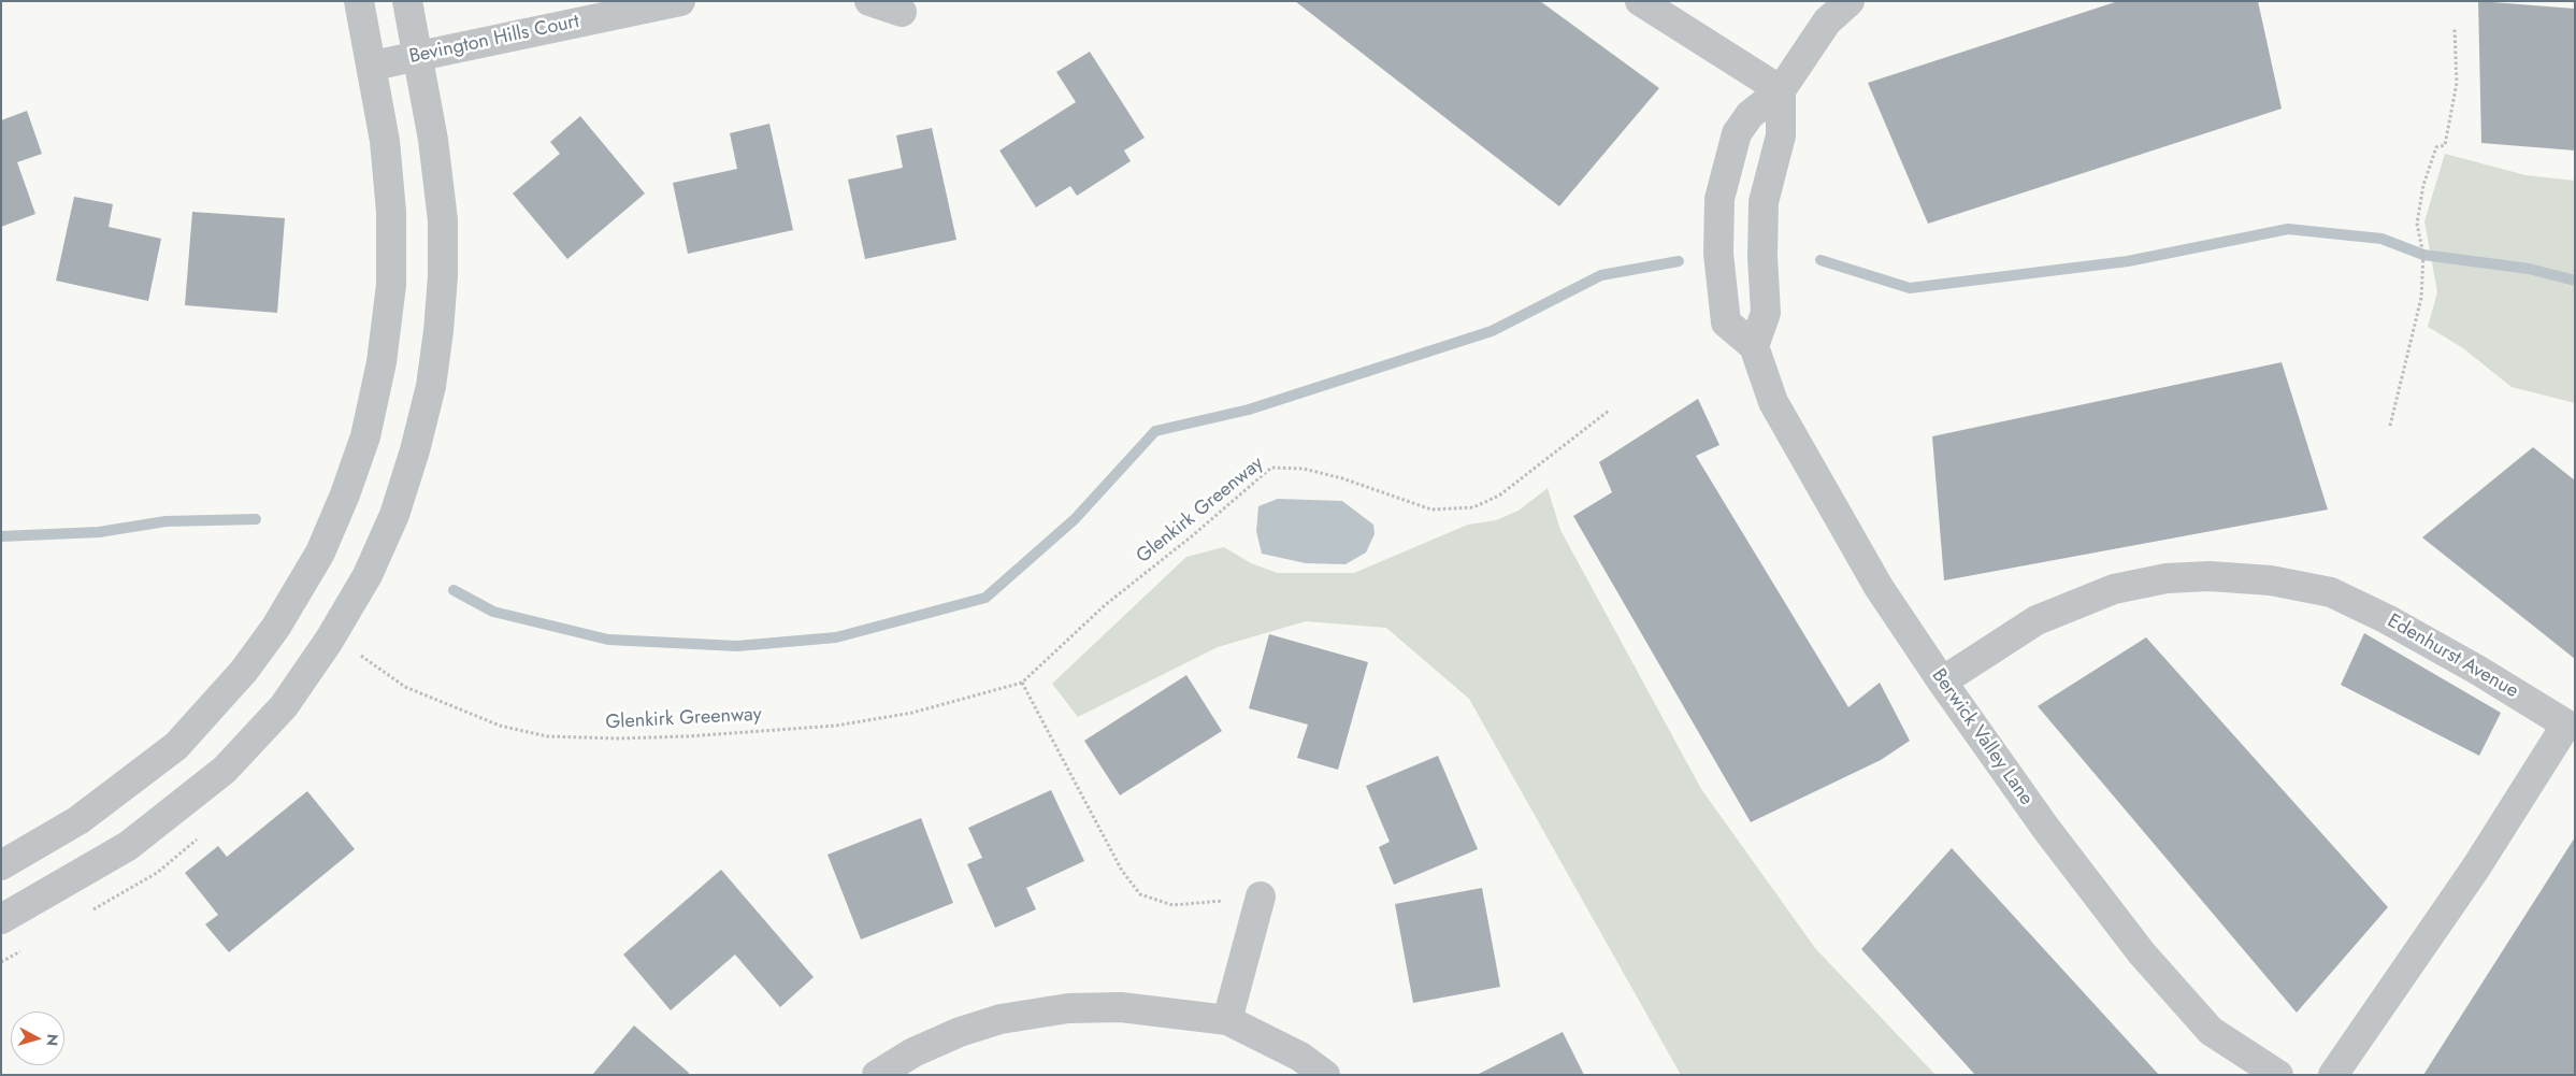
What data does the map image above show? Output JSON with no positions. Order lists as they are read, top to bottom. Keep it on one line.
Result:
{"streets":{"street":["Bevington Hills Court","Edenhurst Avenue","Berwick Valley Lane"],"path":["Glenkirk Greenway"]},"crossings":[["Edenhurst Avenue","Berwick Valley Lane"]],"north":"right"}
